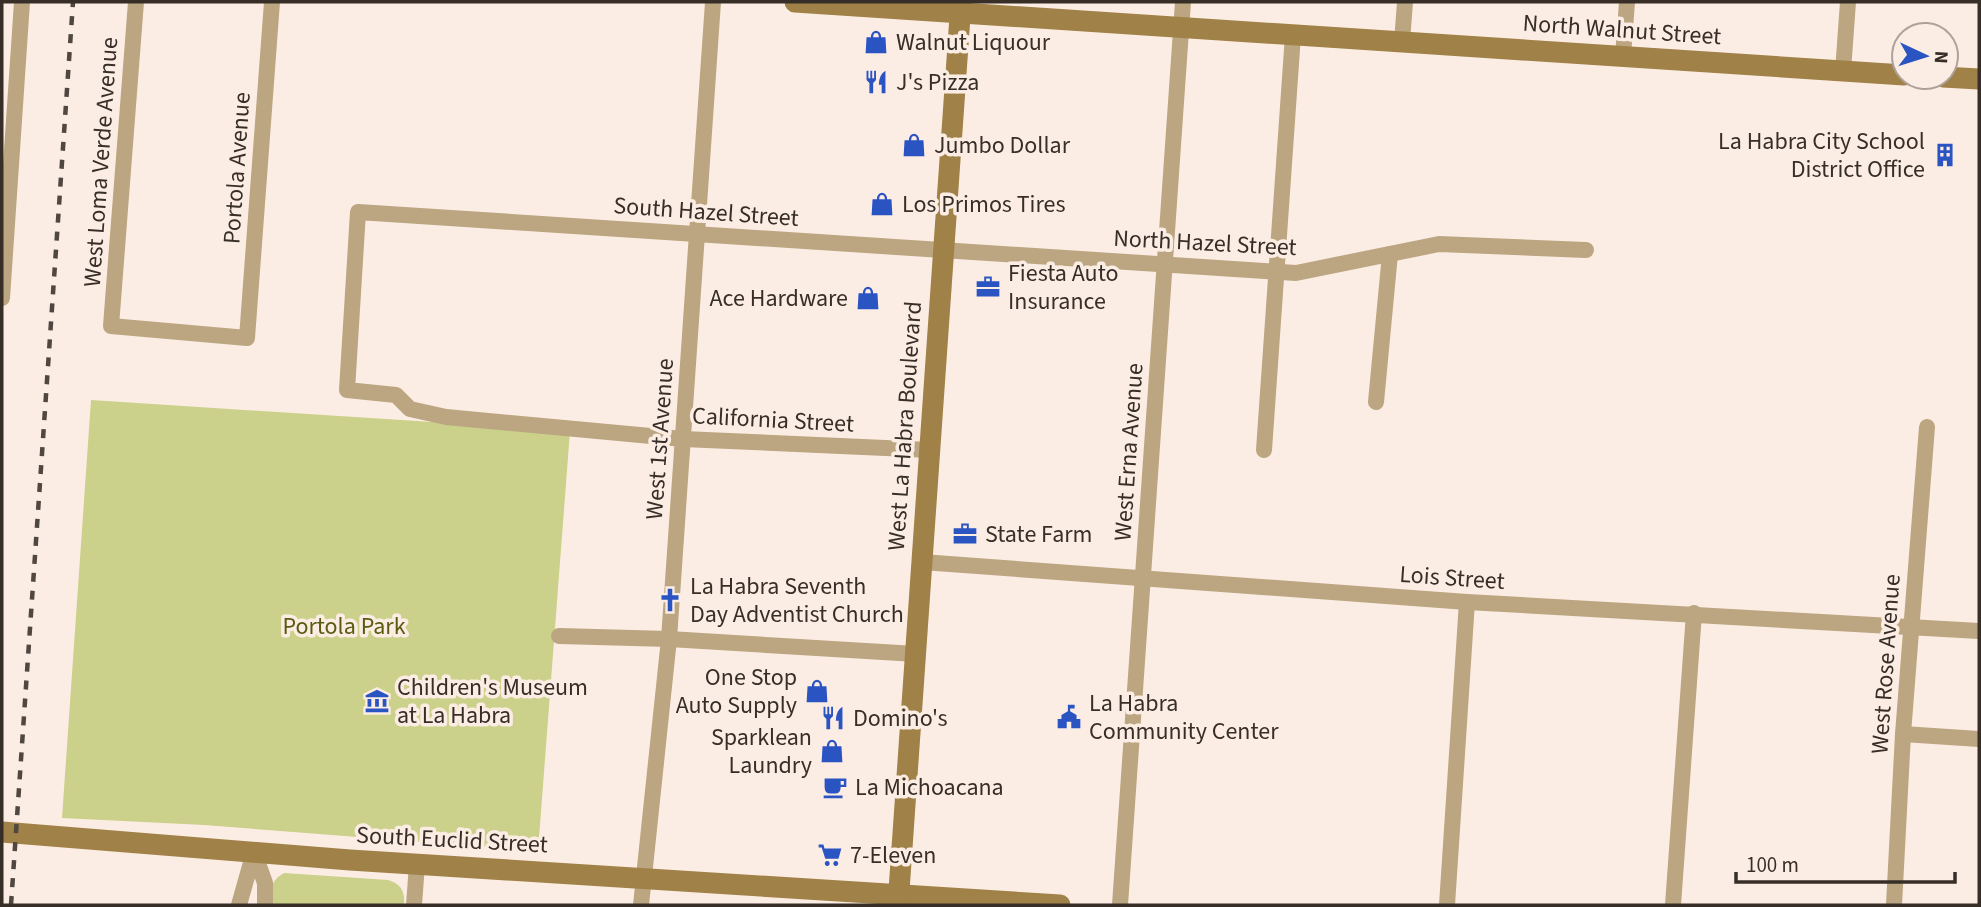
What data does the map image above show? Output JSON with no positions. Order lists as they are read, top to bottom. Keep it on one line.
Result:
{"streets":{"main road":["North Walnut Street","West La Habra Boulevard","South Euclid Street"],"street":["West Loma Verde Avenue","Portola Avenue","South Hazel Street","North Hazel Street","California Street","West 1st Avenue","West Erna Avenue","Lois Street","West Rose Avenue"]},"crossings":[["North Walnut Street","West La Habra Boulevard"],["North Walnut Street","West Erna Avenue"],["West Loma Verde Avenue","Portola Avenue"],["South Hazel Street","North Hazel Street"],["South Hazel Street","California Street"],["South Hazel Street","West La Habra Boulevard"],["South Hazel Street","West 1st Avenue"],["North Hazel Street","West La Habra Boulevard"],["North Hazel Street","West Erna Avenue"],["California Street","West La Habra Boulevard"],["California Street","West 1st Avenue"],["West La Habra Boulevard","Lois Street"],["West La Habra Boulevard","South Euclid Street"],["West 1st Avenue","South Euclid Street"],["West Erna Avenue","Lois Street"],["Lois Street","West Rose Avenue"]],"parks":["Portola Park"],"places":{"shop":["Walnut Liquour","Jumbo Dollar","Los Primos Tires","Ace Hardware","One Stop Auto Supply","Sparklean Laundry"],"restaurant":["J's Pizza","Domino's"],"building":["La Habra City School District Office"],"office":["Fiesta Auto Insurance","State Farm"],"church":["La Habra Seventh Day Adventist Church"],"museum":["Children's Museum at La Habra"],"public building":["La Habra Community Center"],"cafe":["La Michoacana"],"supermarket":["7-Eleven"]},"scale_bar":"100 m","north":"right"}
